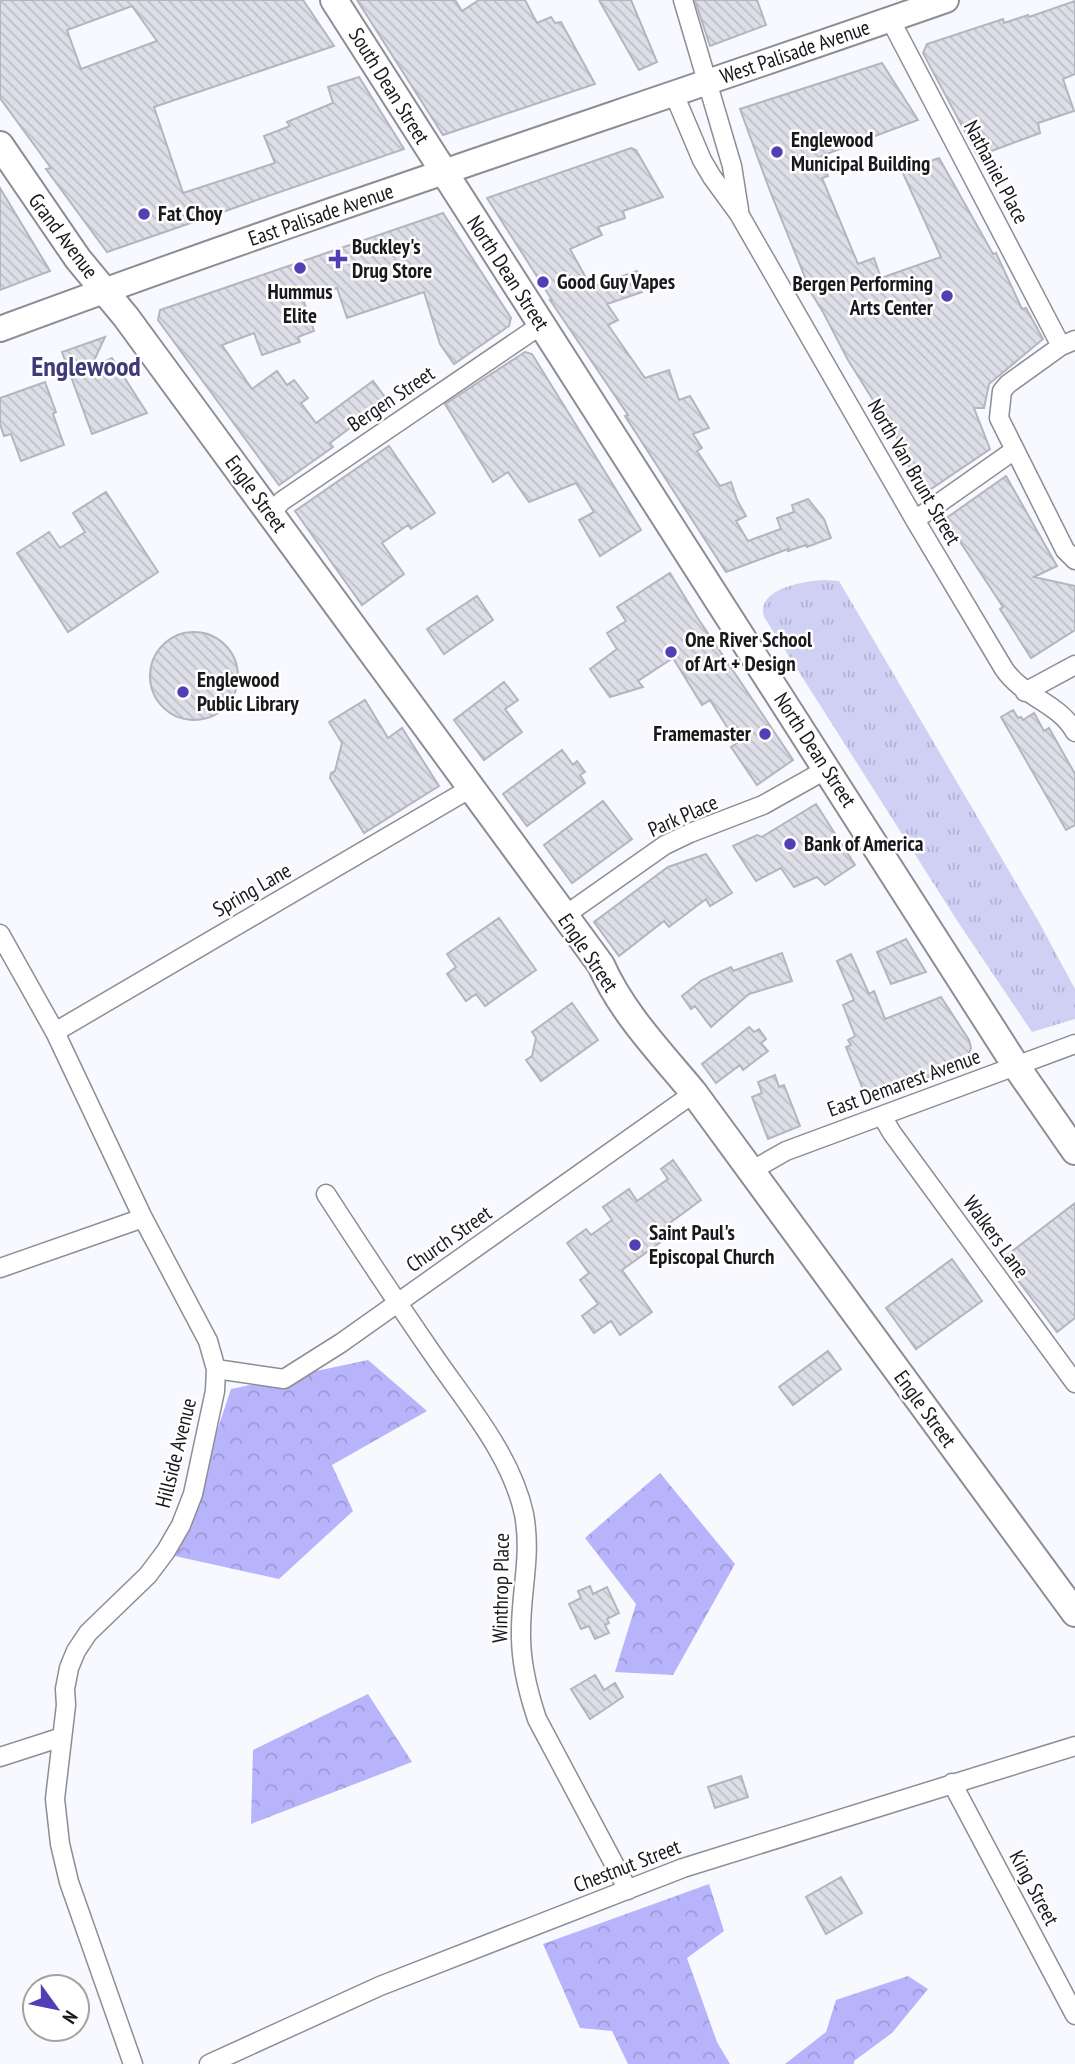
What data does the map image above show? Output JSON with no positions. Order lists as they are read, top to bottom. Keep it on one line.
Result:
{"streets":{"main road":["West Palisade Avenue","South Dean Street","East Palisade Avenue","Grand Avenue","North Dean Street","Engle Street"],"street":["Nathaniel Place","Bergen Street","North Van Brunt Street","Park Place","Spring Lane","East Demarest Avenue","Walkers Lane","Church Street","Hillside Avenue","Winthrop Place","Chestnut Street","King Street"]},"crossings":[["West Palisade Avenue","Nathaniel Place"],["West Palisade Avenue","East Palisade Avenue"],["West Palisade Avenue","North Van Brunt Street"],["South Dean Street","East Palisade Avenue"],["South Dean Street","North Dean Street"],["East Palisade Avenue","Grand Avenue"],["East Palisade Avenue","North Dean Street"],["East Palisade Avenue","Engle Street"],["Grand Avenue","Engle Street"],["North Dean Street","Bergen Street"],["North Dean Street","Park Place"],["North Dean Street","East Demarest Avenue"],["Bergen Street","Engle Street"],["Engle Street","Park Place"],["Engle Street","Spring Lane"],["Engle Street","East Demarest Avenue"],["Engle Street","Church Street"],["Spring Lane","Hillside Avenue"],["East Demarest Avenue","Walkers Lane"],["Church Street","Hillside Avenue"],["Church Street","Winthrop Place"],["Winthrop Place","Chestnut Street"],["Chestnut Street","King Street"]],"districts":["Englewood"],"places":{"other":["Englewood Municipal Building","Fat Choy","Hummus Elite","Good Guy Vapes","Bergen Performing Arts Center","One River School of Art + Design","Englewood Public Library","Framemaster","Bank of America","Saint Paul's Episcopal Church"],"health":["Buckley's Drug Store"]},"north":"bottom right"}
